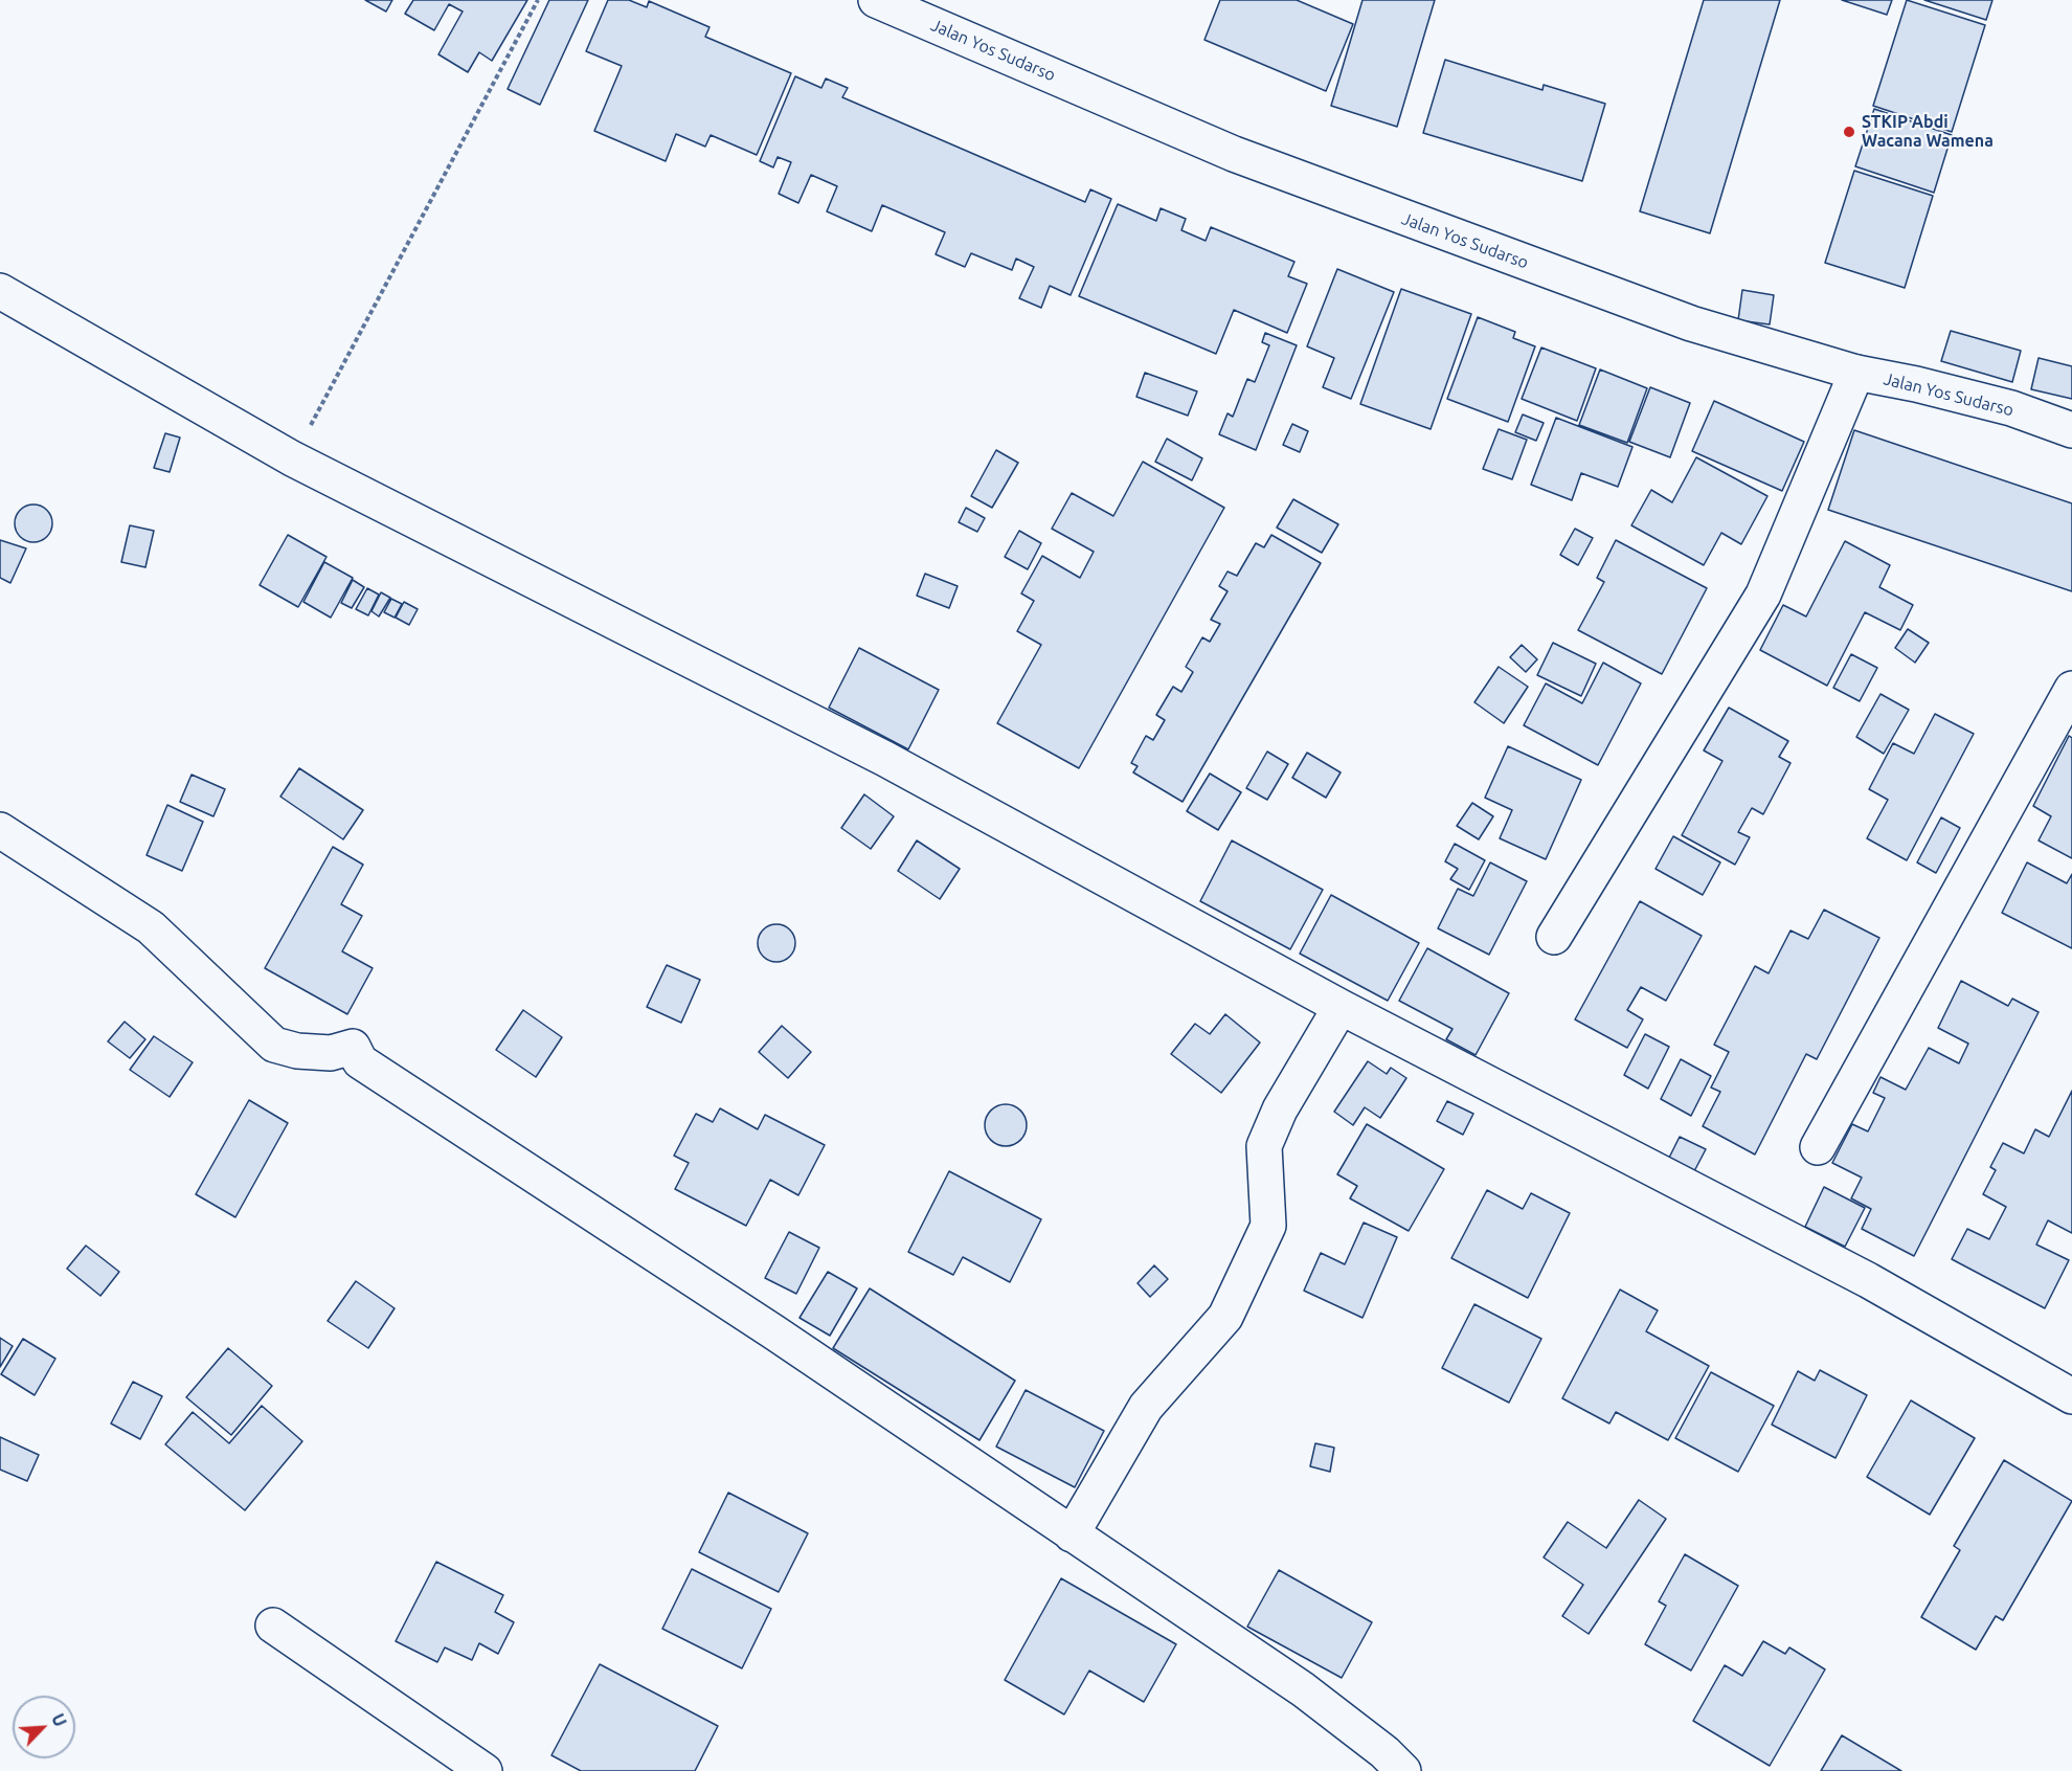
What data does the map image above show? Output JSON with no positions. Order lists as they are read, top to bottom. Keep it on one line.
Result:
{"streets":{"street":["Jalan Yos Sudarso"]},"places":["STKIP Abdi Wacana Wamena"],"north":"top right"}
